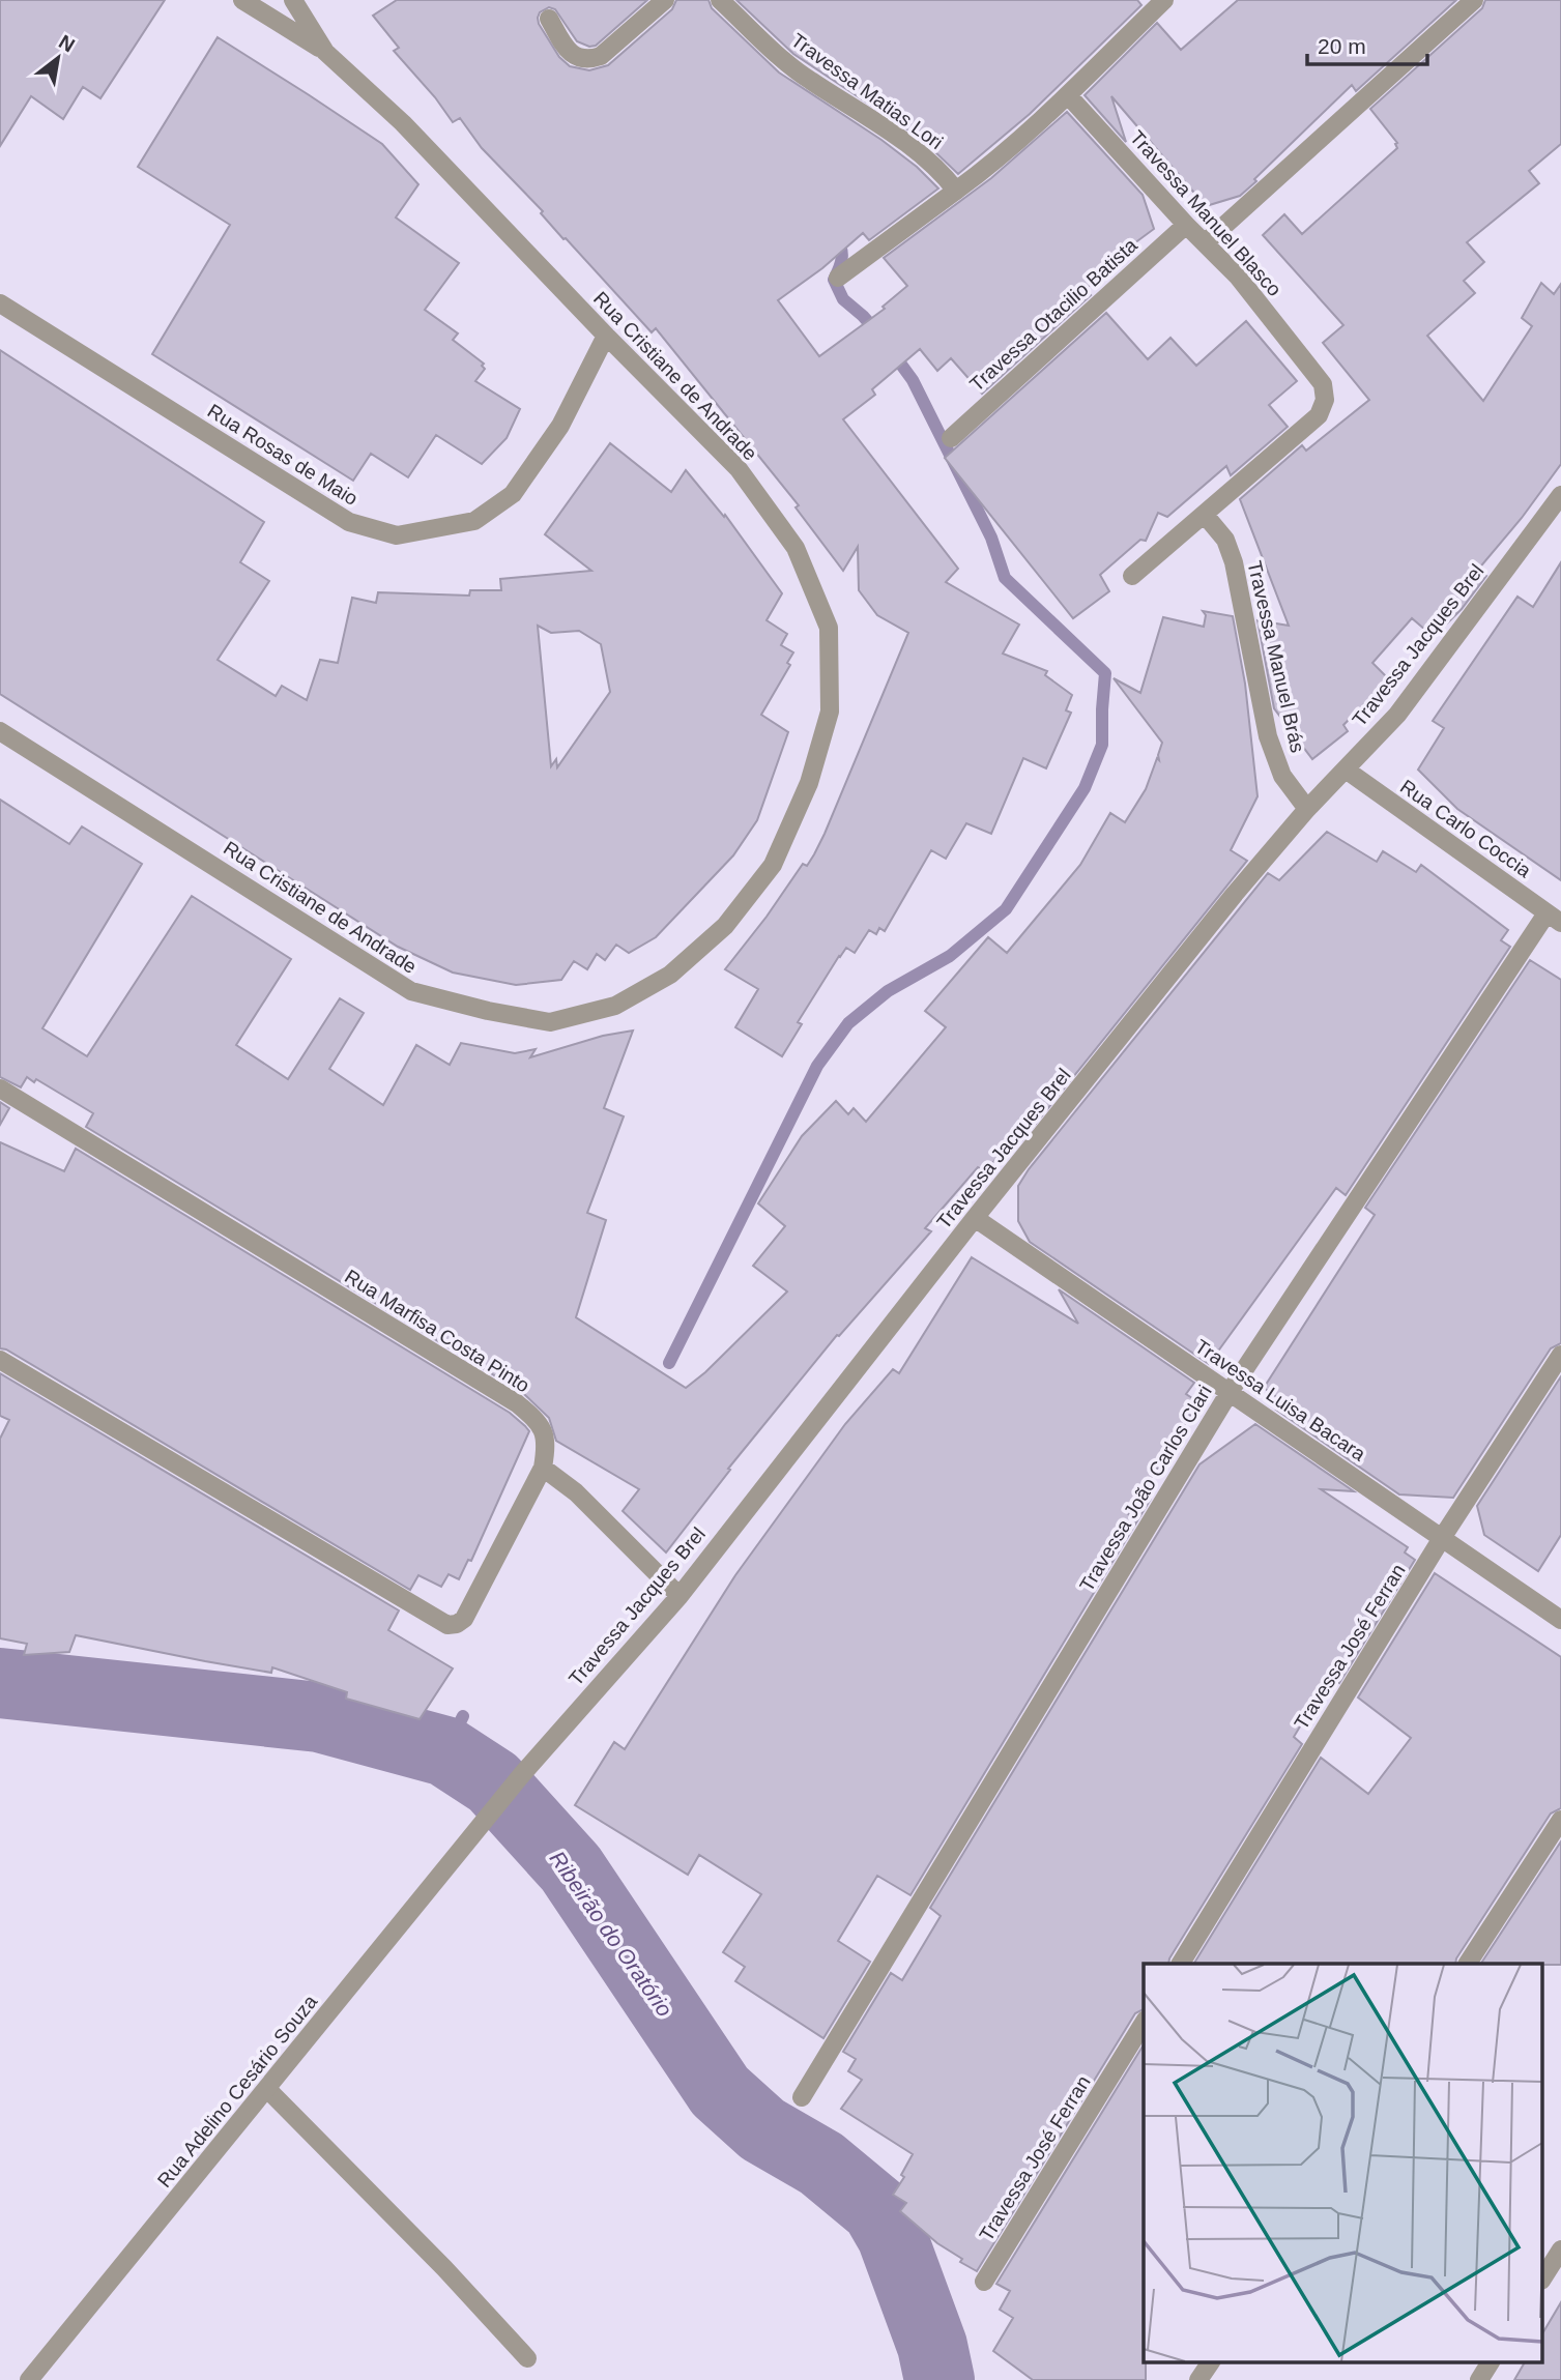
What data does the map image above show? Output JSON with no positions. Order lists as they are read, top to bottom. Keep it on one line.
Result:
{"streets":{"street":["Travessa Matias Lori","Travessa Manuel Blasco","Travessa Otacilio Batista","Rua Cristiane de Andrade","Rua Rosas de Maio","Travessa Jacques Brel","Travessa Manuel Brás","Rua Carlo Coccia","Rua Marfisa Costa Pinto","Travessa Luisa Bacara","Travessa João Carlos Clari","Travessa José Ferran","Rua Adelino Cesário Souza"]},"crossings":[["Travessa Manuel Blasco","Travessa Otacilio Batista"],["Travessa Manuel Blasco","Travessa Manuel Brás"],["Rua Cristiane de Andrade","Rua Rosas de Maio"],["Travessa Jacques Brel","Travessa Manuel Brás"],["Travessa Jacques Brel","Rua Carlo Coccia"],["Travessa Jacques Brel","Travessa Luisa Bacara"],["Travessa Jacques Brel","Rua Adelino Cesário Souza"],["Rua Carlo Coccia","Travessa João Carlos Clari"],["Travessa Luisa Bacara","Travessa João Carlos Clari"],["Travessa Luisa Bacara","Travessa José Ferran"]],"water":["Ribeirão do Oratório"],"scale_bar":"20 m","north":"top right"}
